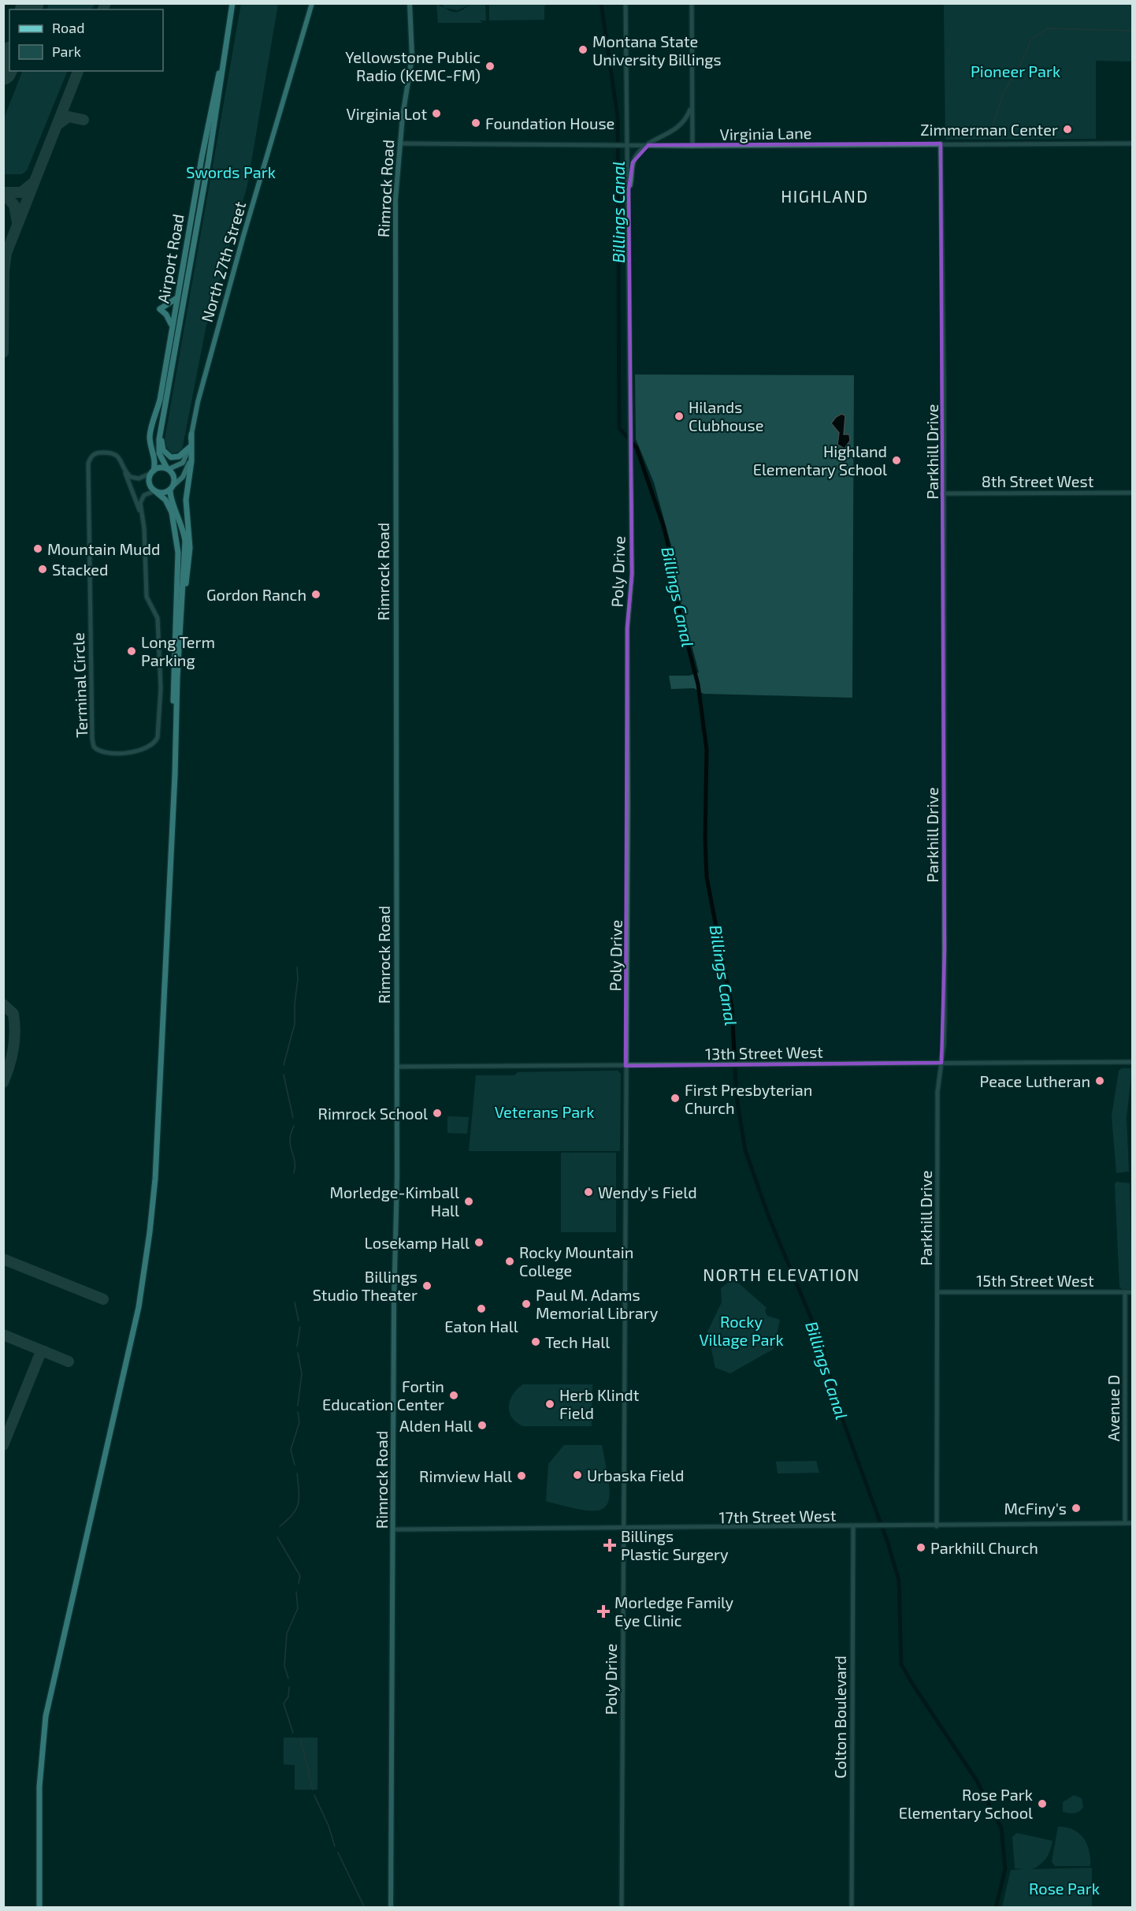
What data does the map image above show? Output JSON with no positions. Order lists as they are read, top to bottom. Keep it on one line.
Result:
{"streets":{"highway":["Airport Road"],"main road":["Rimrock Road","North 27th Street"],"street":["Virginia Lane","Parkhill Drive","8th Street West","Poly Drive","Terminal Circle","13th Street West","15th Street West","Avenue D","17th Street West","Colton Boulevard"]},"crossings":[["Virginia Lane","Rimrock Road"],["Virginia Lane","Parkhill Drive"],["Virginia Lane","Poly Drive"],["Rimrock Road","13th Street West"],["Rimrock Road","17th Street West"],["Airport Road","North 27th Street"],["Airport Road","Terminal Circle"],["North 27th Street","Terminal Circle"],["Parkhill Drive","8th Street West"],["Parkhill Drive","13th Street West"],["Parkhill Drive","15th Street West"],["Parkhill Drive","17th Street West"],["Poly Drive","13th Street West"],["Poly Drive","17th Street West"],["15th Street West","Avenue D"],["Avenue D","17th Street West"],["17th Street West","Colton Boulevard"]],"districts":["HIGHLAND","NORTH ELEVATION"],"water":["Billings Canal"],"parks":["Pioneer Park","Swords Park","Veterans Park","Rocky Village Park","Rose Park"],"places":{"other":["Montana State University Billings","Yellowstone Public Radio (KEMC-FM)","Virginia Lot","Foundation House","Zimmerman Center","Hilands Clubhouse","Highland Elementary School","Mountain Mudd","Stacked","Gordon Ranch","Long Term Parking","Peace Lutheran","First Presbyterian Church","Rimrock School","Wendy's Field","Morledge-Kimball Hall","Losekamp Hall","Rocky Mountain College","Billings Studio Theater","Paul M. Adams Memorial Library","Eaton Hall","Tech Hall","Fortin Education Center","Herb Klindt Field","Alden Hall","Urbaska Field","Rimview Hall","McFiny's","Parkhill Church","Rose Park Elementary School"],"health":["Billings Plastic Surgery","Morledge Family Eye Clinic"]},"legend":["Road","Park"]}
